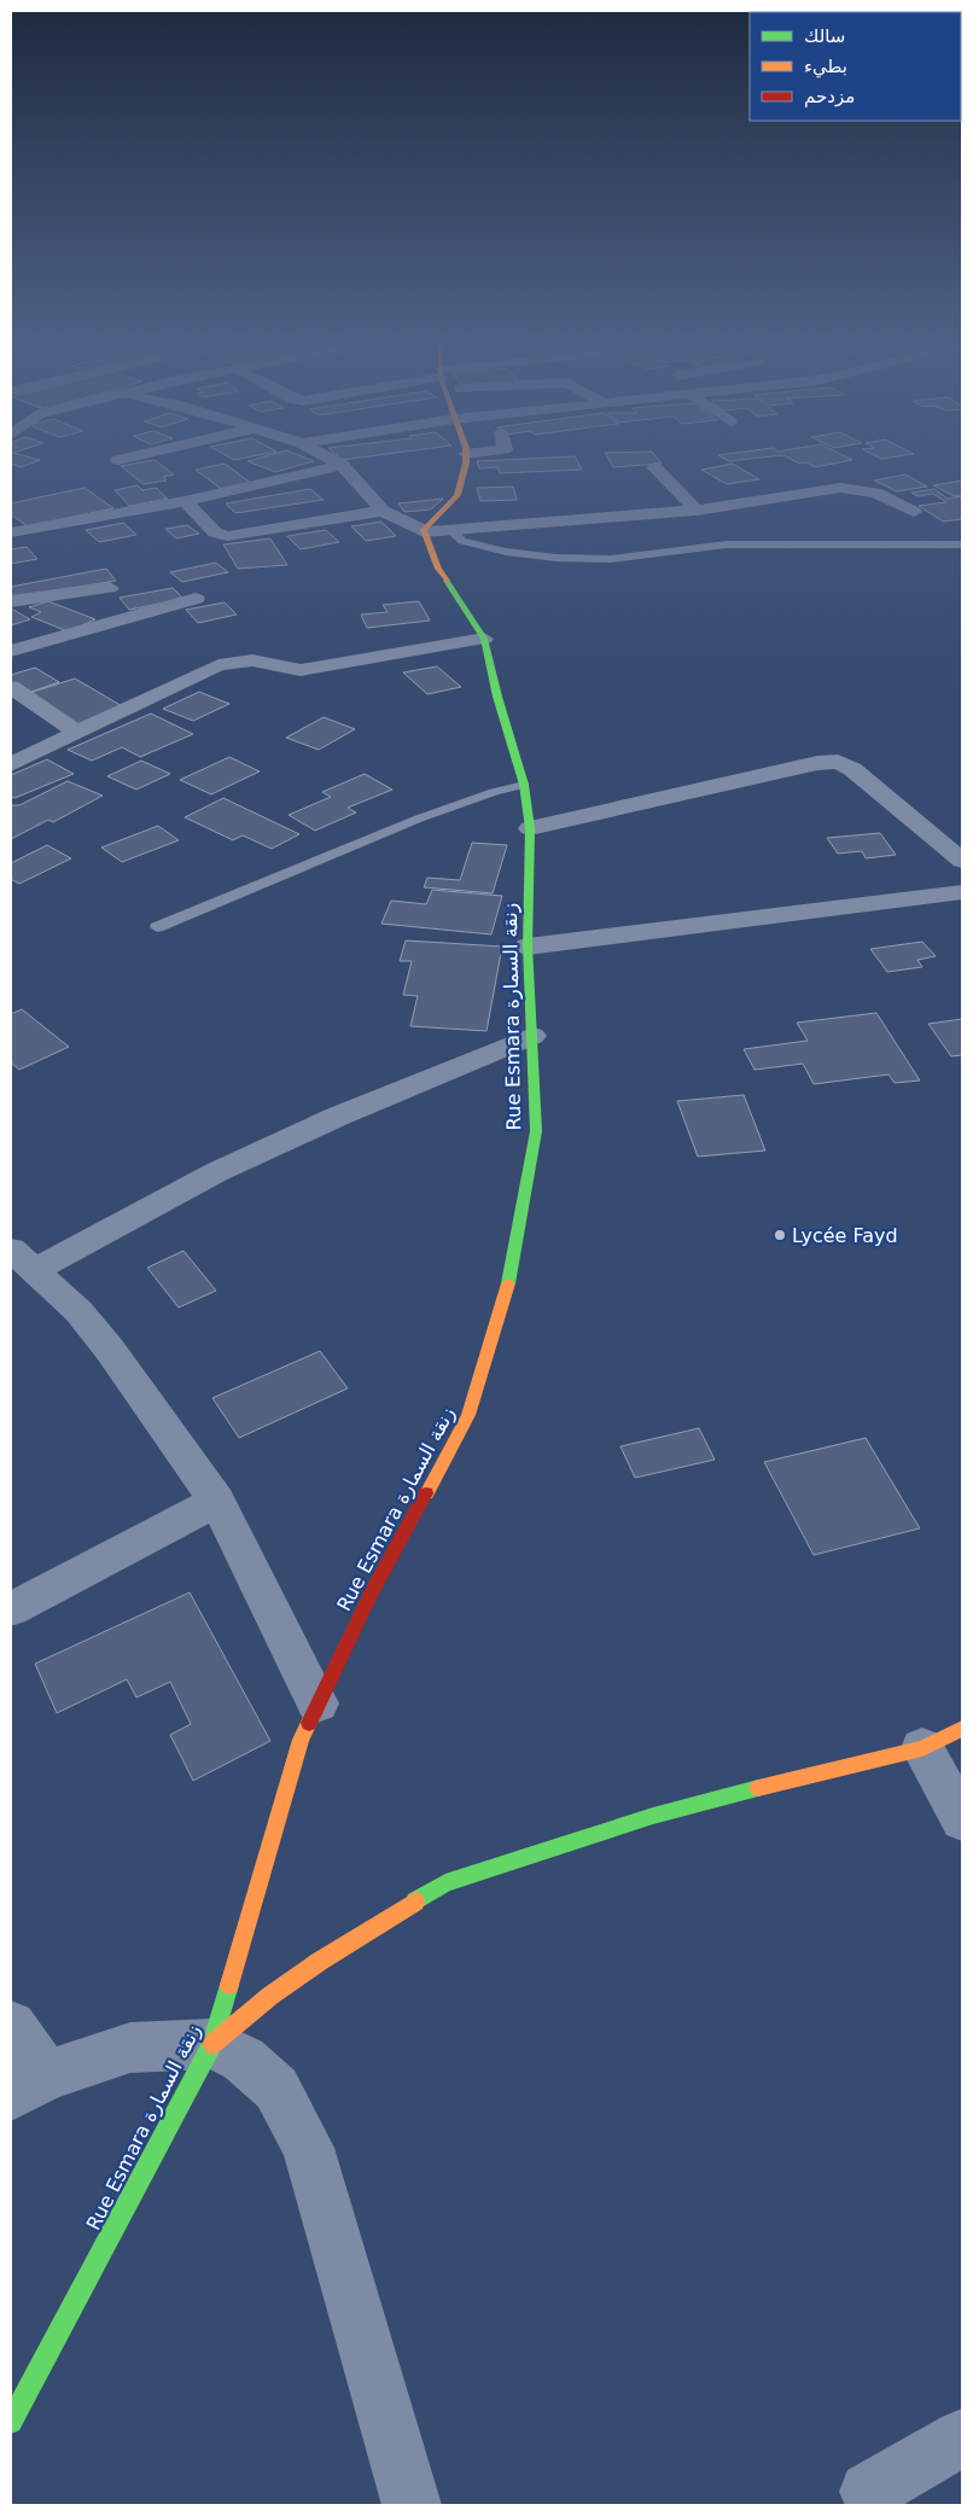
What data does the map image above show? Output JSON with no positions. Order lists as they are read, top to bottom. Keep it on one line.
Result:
{"streets":{"street":["Rue Esmara زنقة السمارة"]},"places":["Lycée Fayd"],"legend":["سالك","بطيء","مزدحم"]}
